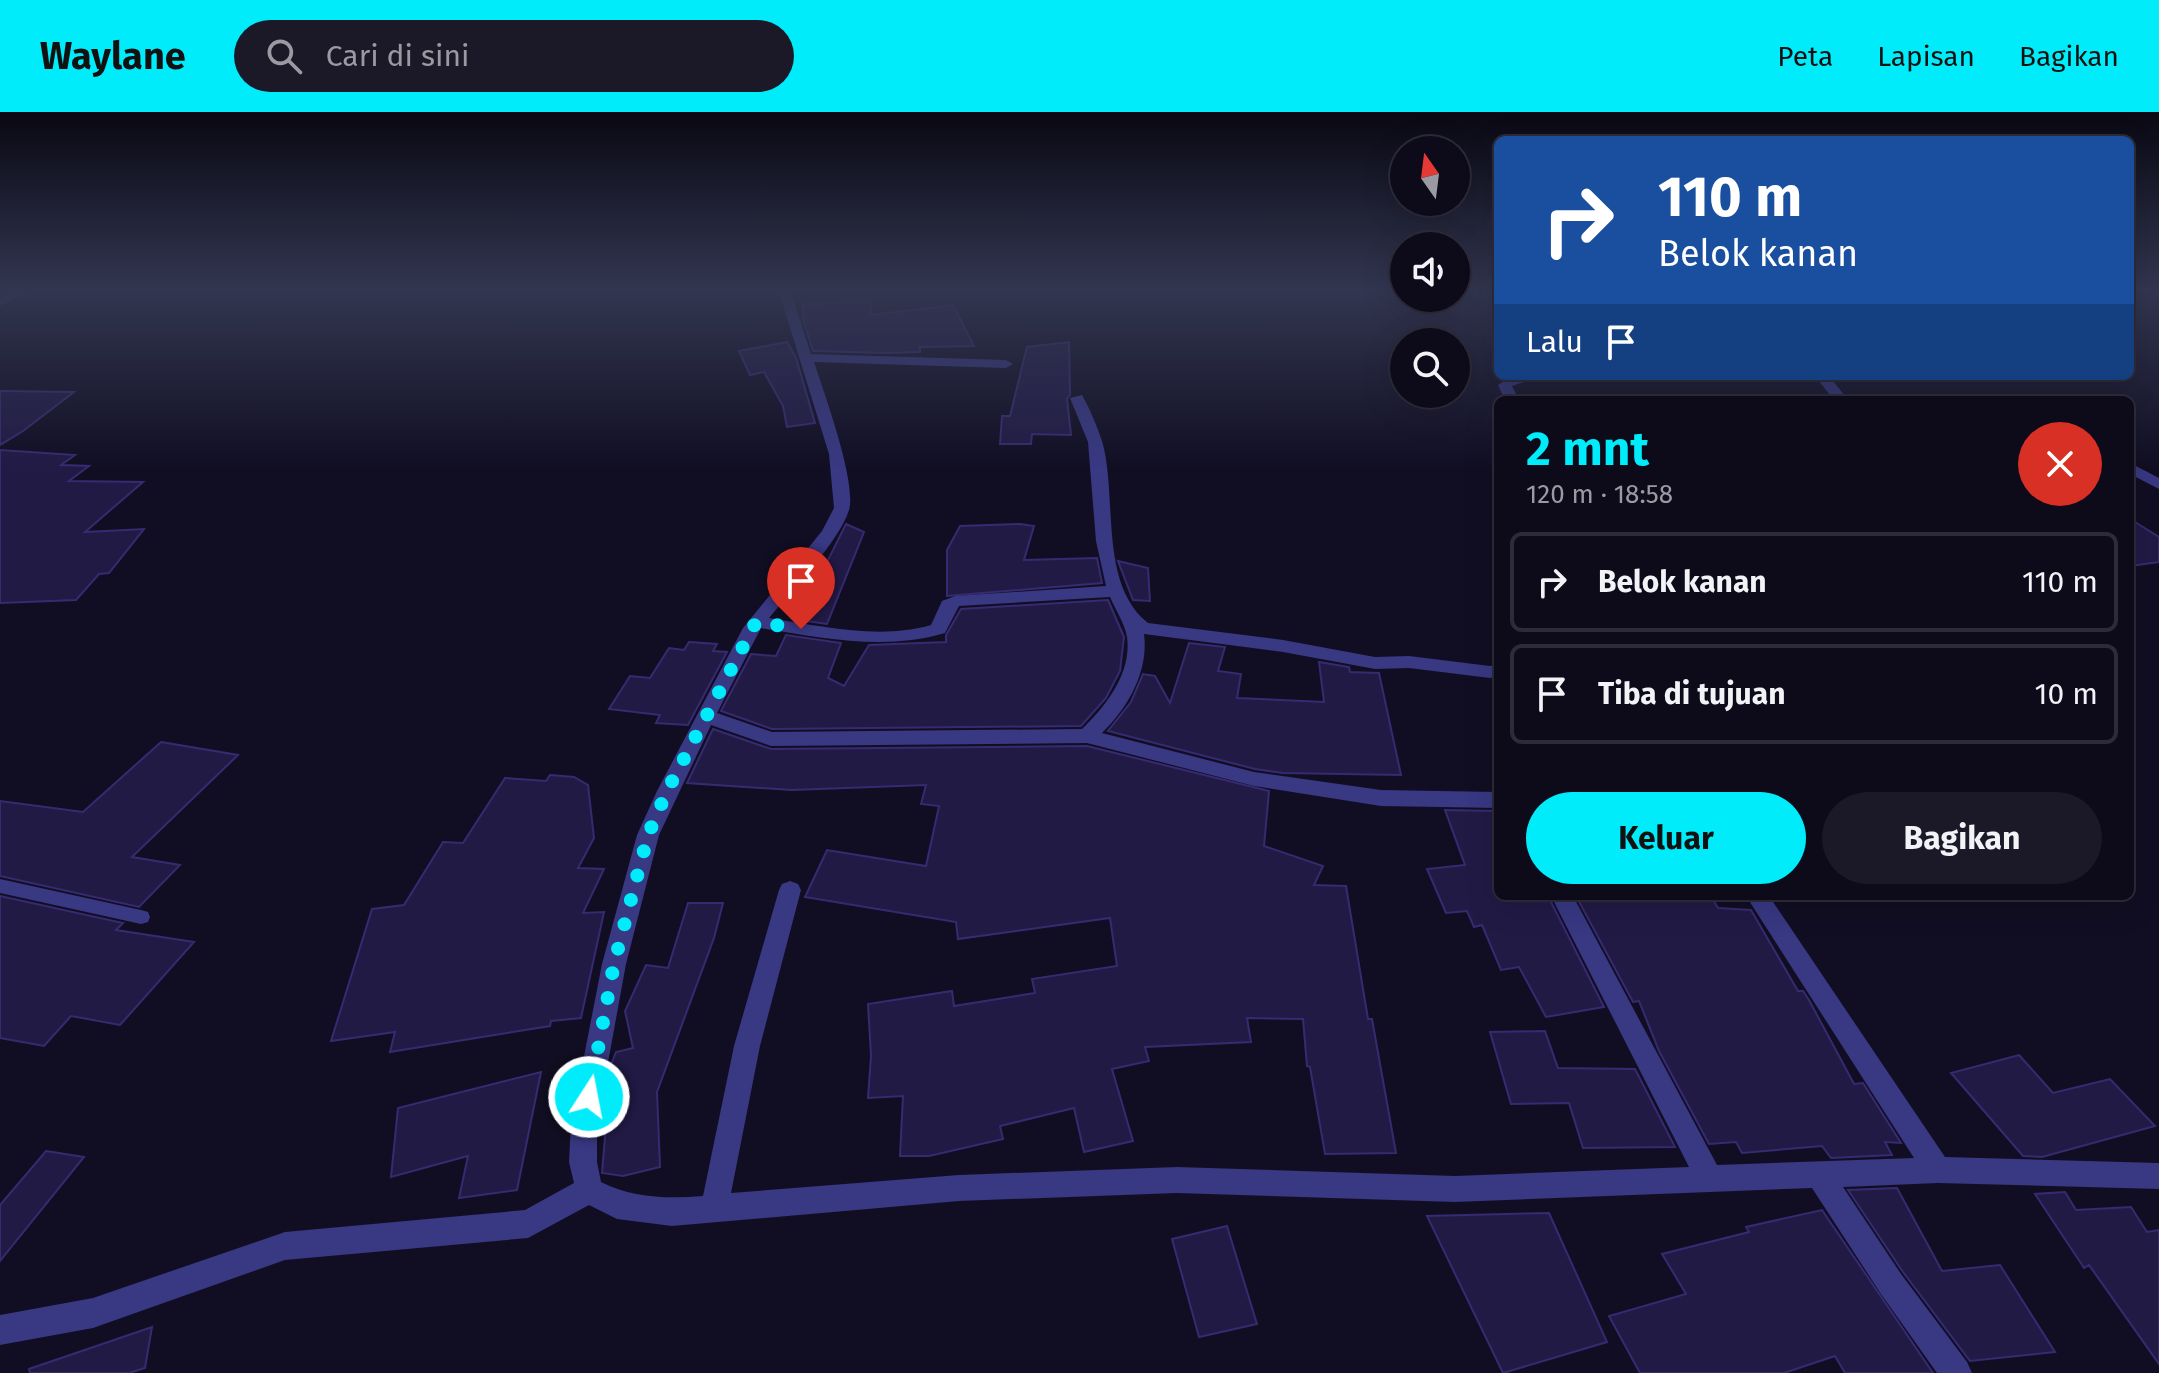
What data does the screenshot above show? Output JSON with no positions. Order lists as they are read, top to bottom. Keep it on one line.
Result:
{"north":"top","page":{"header":"Waylane","search":"Cari di sini","nav":["Peta","Lapisan","Bagikan"],"turn":["110 m","Belok kanan"],"then":"Lalu","heading":["2 mnt","120 m · 18:58"],"list":[{"name":"Belok kanan","value":"110 m"},{"name":"Tiba di tujuan","value":"10 m"}],"buttons":["Keluar","Bagikan"]}}
